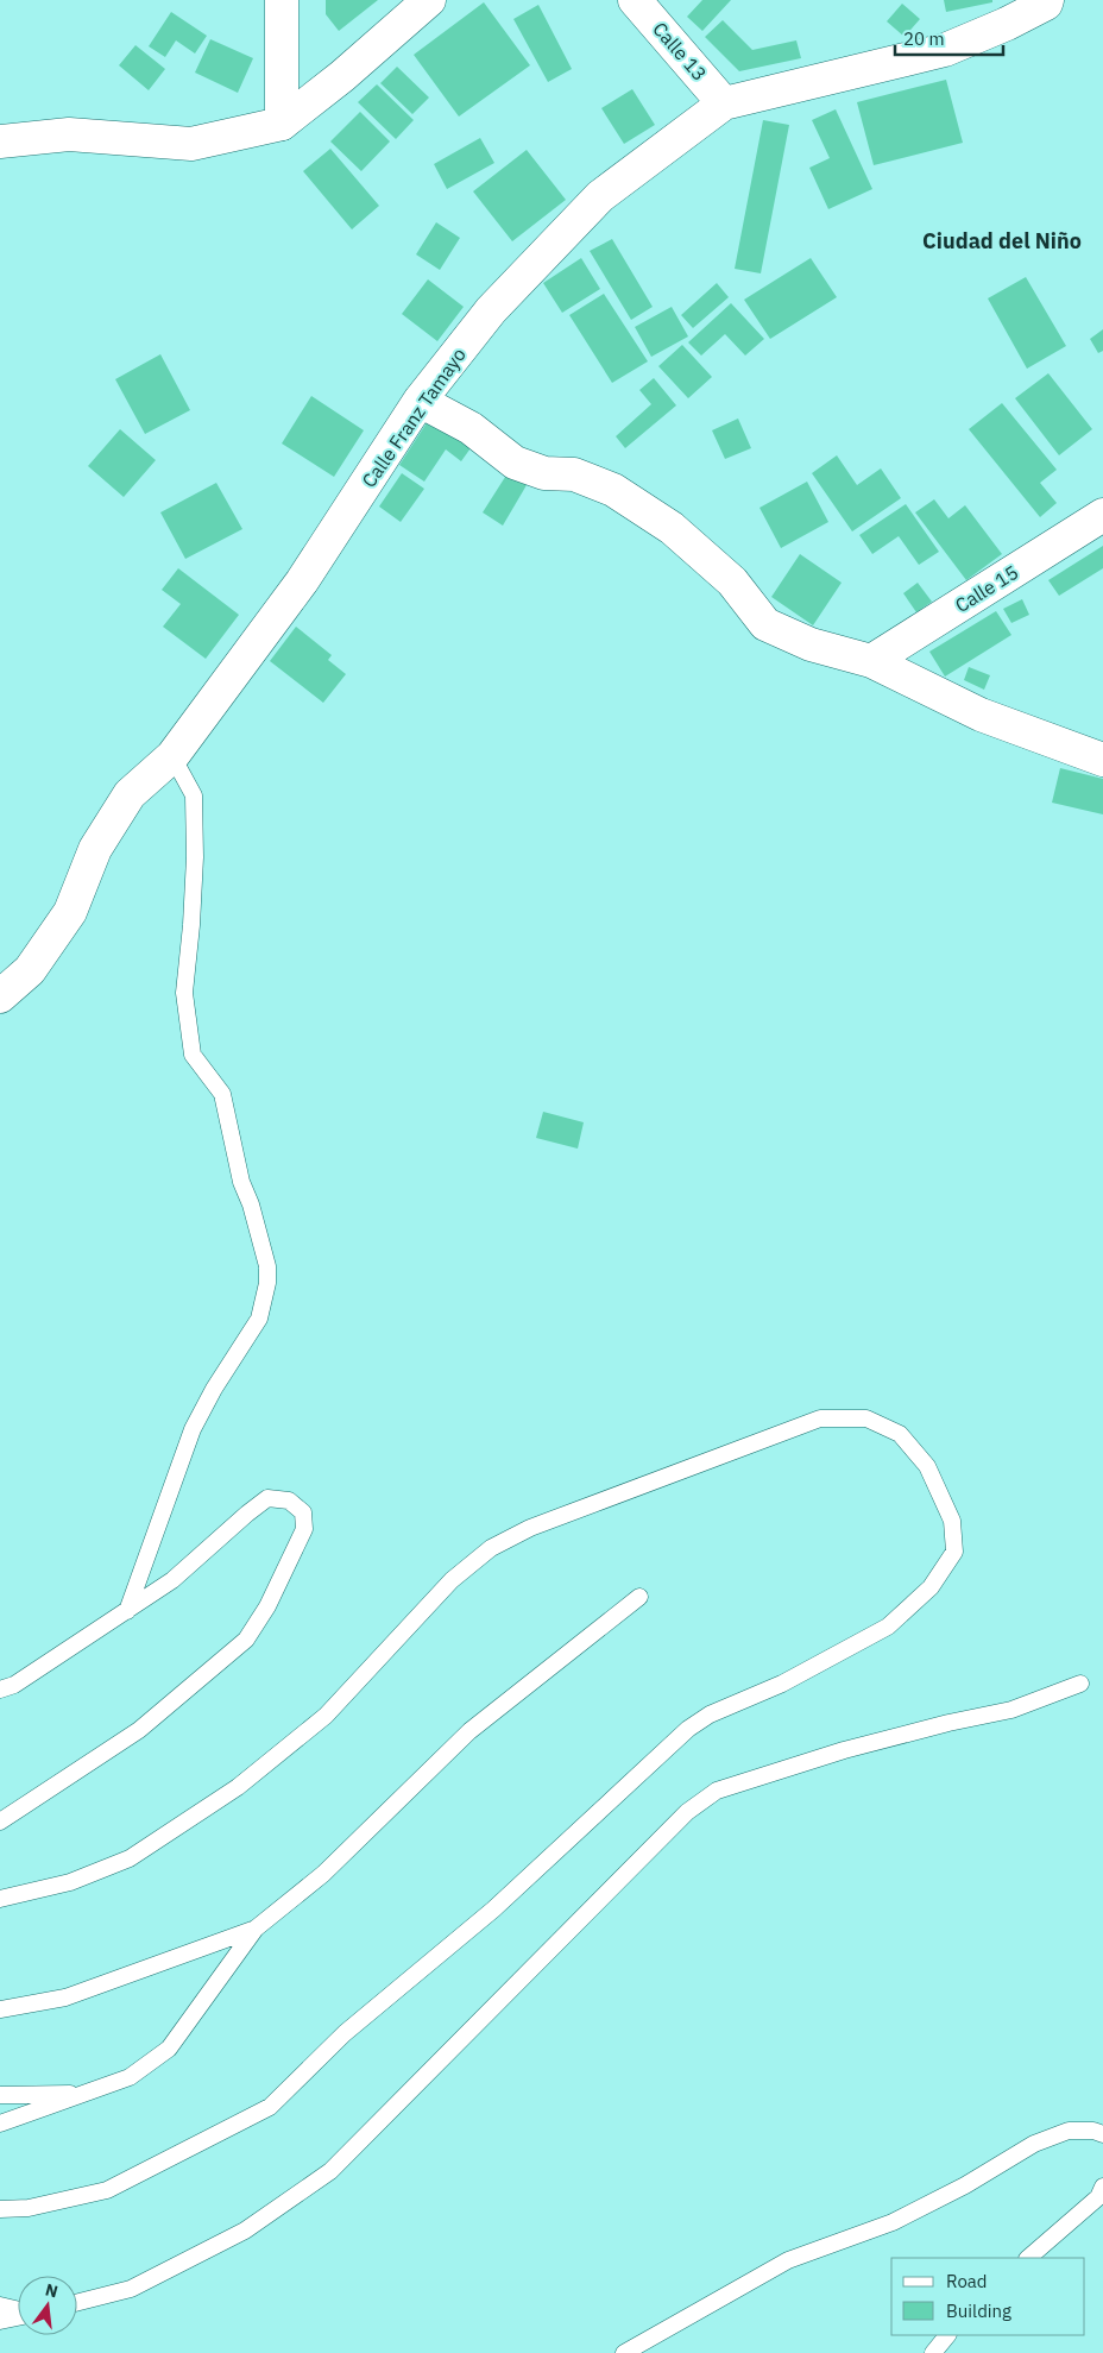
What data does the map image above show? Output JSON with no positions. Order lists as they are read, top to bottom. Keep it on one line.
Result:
{"streets":{"street":["Calle 13","Calle Franz Tamayo","Calle 15"]},"crossings":[["Calle 13","Calle Franz Tamayo"]],"districts":["Ciudad del Niño"],"legend":["Road","Building"],"scale_bar":"20 m","north":"top"}
